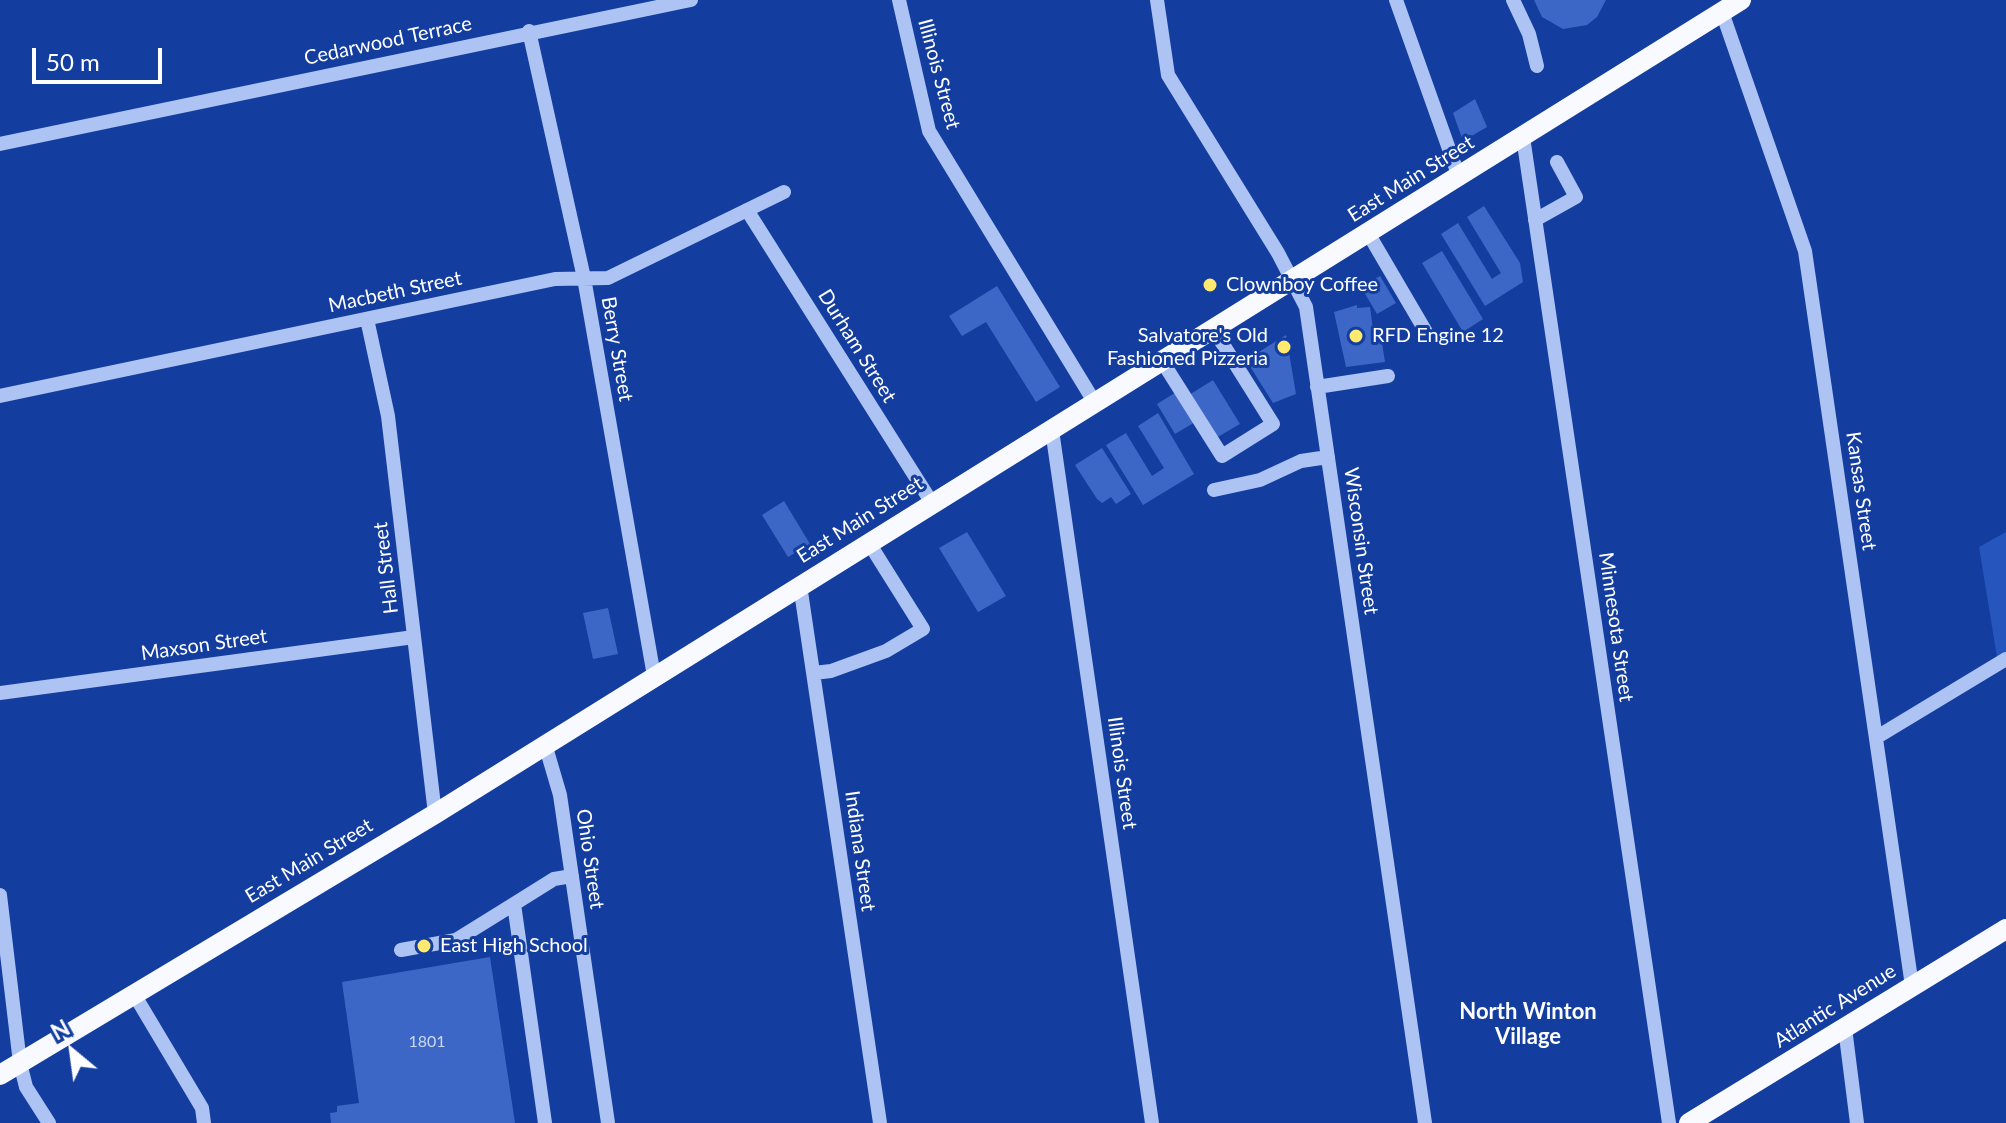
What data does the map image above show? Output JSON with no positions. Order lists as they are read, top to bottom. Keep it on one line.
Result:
{"streets":{"main road":["East Main Street","Atlantic Avenue"],"street":["Cedarwood Terrace","Illinois Street","Macbeth Street","Durham Street","Berry Street","Kansas Street","Wisconsin Street","Hall Street","Minnesota Street","Maxson Street","Indiana Street","Ohio Street"]},"crossings":[["Cedarwood Terrace","Berry Street"],["Illinois Street","East Main Street"],["East Main Street","Durham Street"],["East Main Street","Berry Street"],["East Main Street","Kansas Street"],["East Main Street","Wisconsin Street"],["East Main Street","Hall Street"],["East Main Street","Minnesota Street"],["East Main Street","Indiana Street"],["East Main Street","Ohio Street"],["Macbeth Street","Durham Street"],["Macbeth Street","Berry Street"],["Macbeth Street","Hall Street"],["Kansas Street","Atlantic Avenue"],["Hall Street","Maxson Street"]],"districts":["North Winton Village"],"places":["Clownboy Coffee","RFD Engine 12","Salvatore's Old Fashioned Pizzeria","East High School"],"house_numbers":["1801"],"scale_bar":"50 m","north":"top left"}
